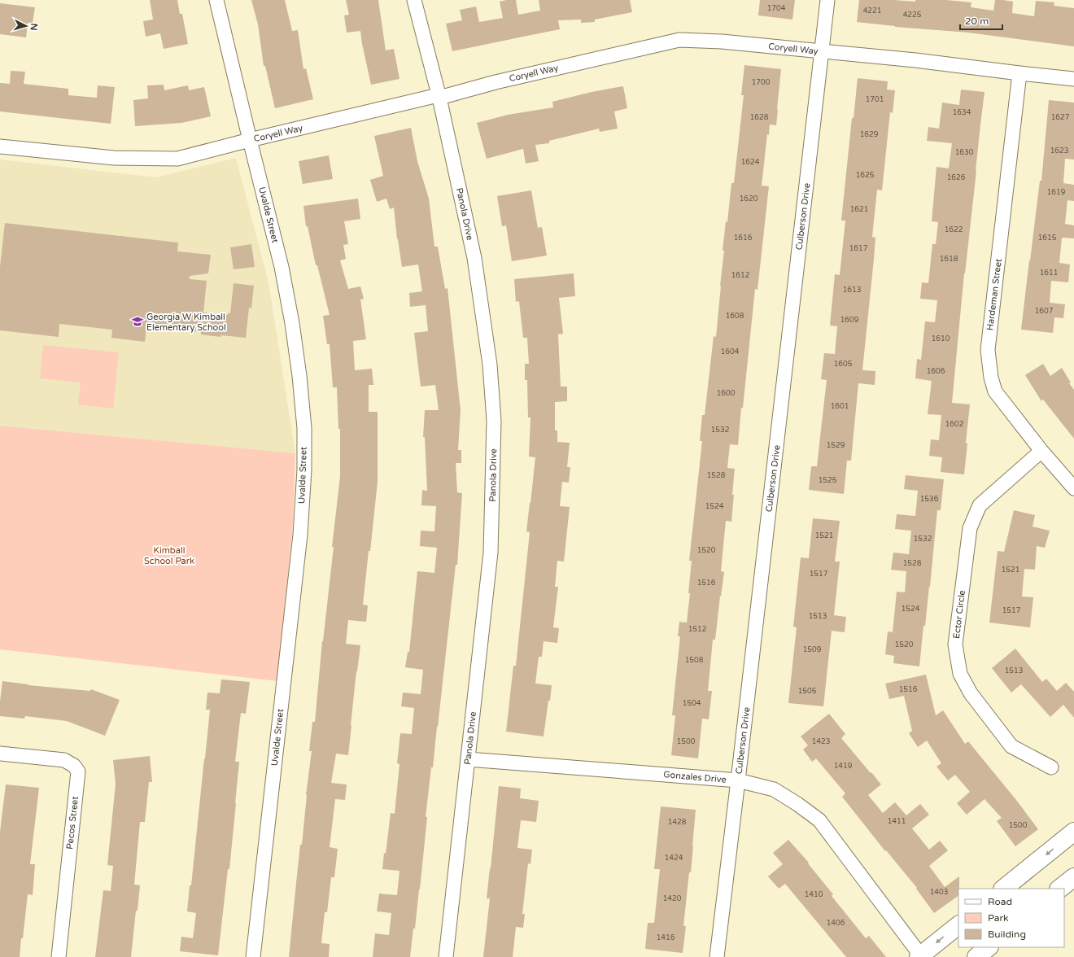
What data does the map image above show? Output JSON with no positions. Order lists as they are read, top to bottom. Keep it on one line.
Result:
{"streets":{"street":["Coryell Way","Panola Drive","Uvalde Street","Culberson Drive","Hardeman Street","Ector Circle","Gonzales Drive","Pecos Street"]},"crossings":[["Coryell Way","Panola Drive"],["Coryell Way","Uvalde Street"],["Coryell Way","Culberson Drive"],["Coryell Way","Hardeman Street"],["Panola Drive","Gonzales Drive"],["Culberson Drive","Gonzales Drive"],["Hardeman Street","Ector Circle"]],"parks":["Kimball School Park"],"places":{"school or university":["Georgia W Kimball Elementary School"]},"house_numbers":["1704","4221","4225","1700","1701","1634","1628","1627","1629","1623","1630","1624","1625","1626","1619","1620","1621","1622","1616","1615","1617","1618","1611","1612","1613","1607","1608","1609","1610","1604","1605","1606","1600","1601","1602","1532","1529","1528","1525","1536","1524","1521","1532","1520","1528","1521","1517","1516","1524","1517","1513","1512","1520","1509","1508","1513","1516","1505","1504","1500","1423","1419","1411","1428","1500","1424","1403","1410","1420","1406","1416"],"legend":["Road","Park","Building"],"scale_bar":"20 m","north":"right"}
